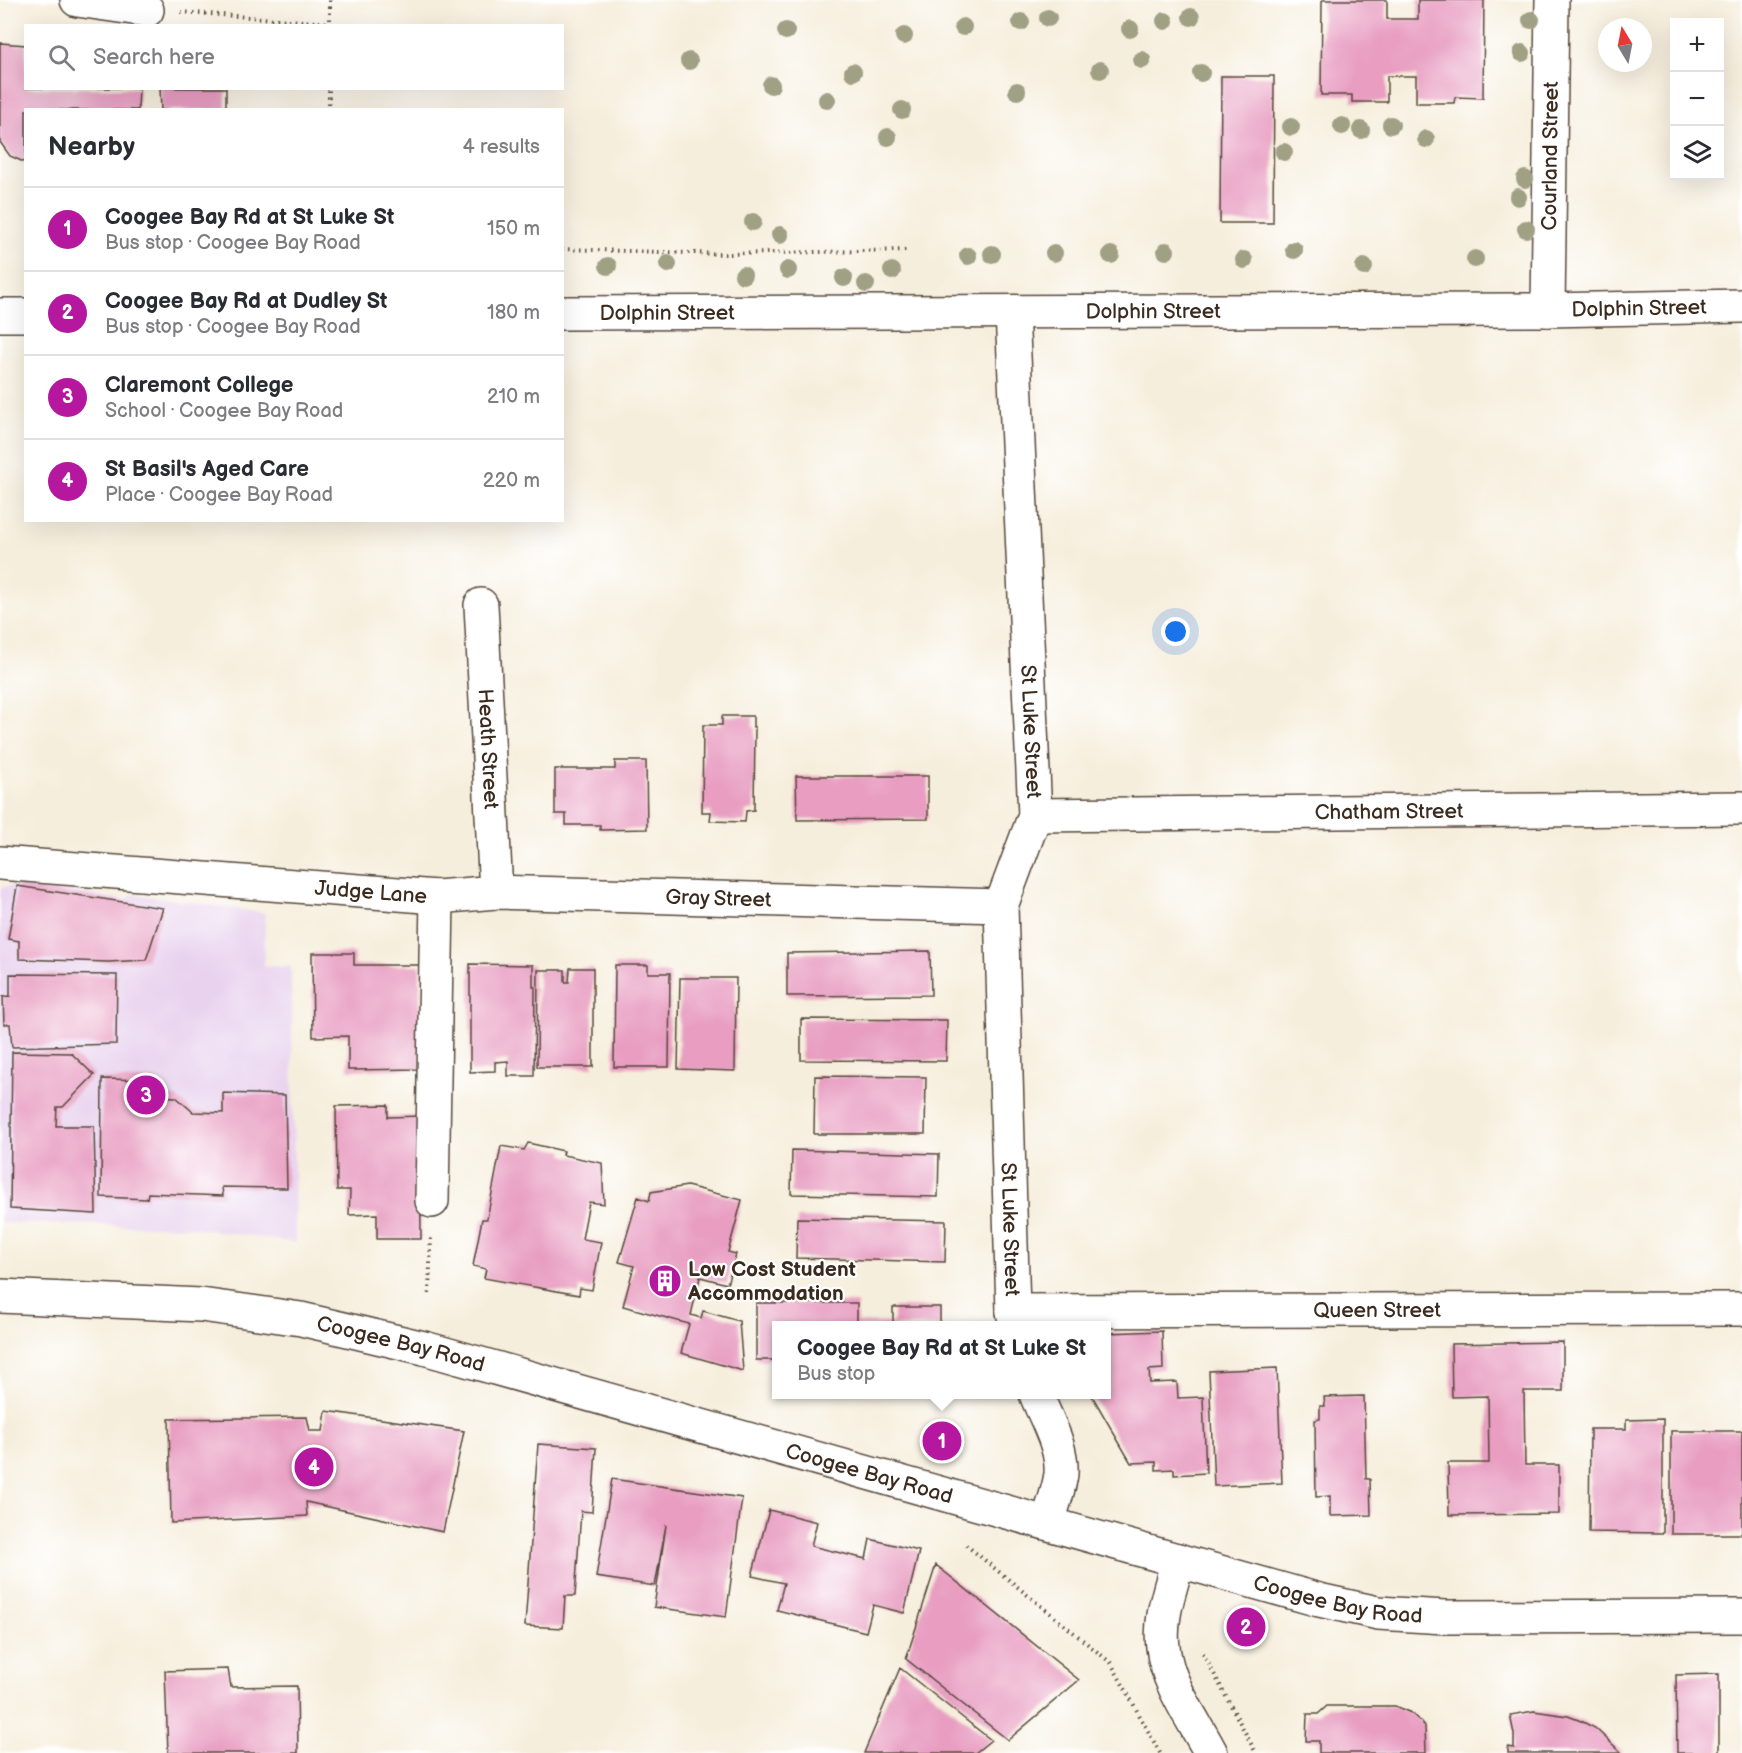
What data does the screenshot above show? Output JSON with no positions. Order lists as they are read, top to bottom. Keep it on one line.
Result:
{"streets":{"street":["Courland Street","Dolphin Street","St Luke Street","Heath Street","Chatham Street","Judge Lane","Gray Street","Queen Street","Coogee Bay Road"]},"crossings":[["Courland Street","Dolphin Street"],["Dolphin Street","St Luke Street"],["St Luke Street","Chatham Street"],["St Luke Street","Gray Street"],["St Luke Street","Queen Street"],["Heath Street","Gray Street"],["Judge Lane","Gray Street"]],"places":{"building":["Low Cost Student Accommodation"]},"north":"top","page":{"map_buttons":["+","−"],"search":"Search here","heading":["Nearby","4 results"],"list":[{"mark":"1","name":"Coogee Bay Rd at St Luke St","note":"Bus stop · Coogee Bay Road","value":"150 m"},{"mark":"2","name":"Coogee Bay Rd at Dudley St","note":"Bus stop · Coogee Bay Road","value":"180 m"},{"mark":"3","name":"Claremont College","note":"School · Coogee Bay Road","value":"210 m"},{"mark":"4","name":"St Basil's Aged Care","note":"Place · Coogee Bay Road","value":"220 m"}],"pins":["3","1","4","2"],"popup":["Coogee Bay Rd at St Luke St","Bus stop"]}}
